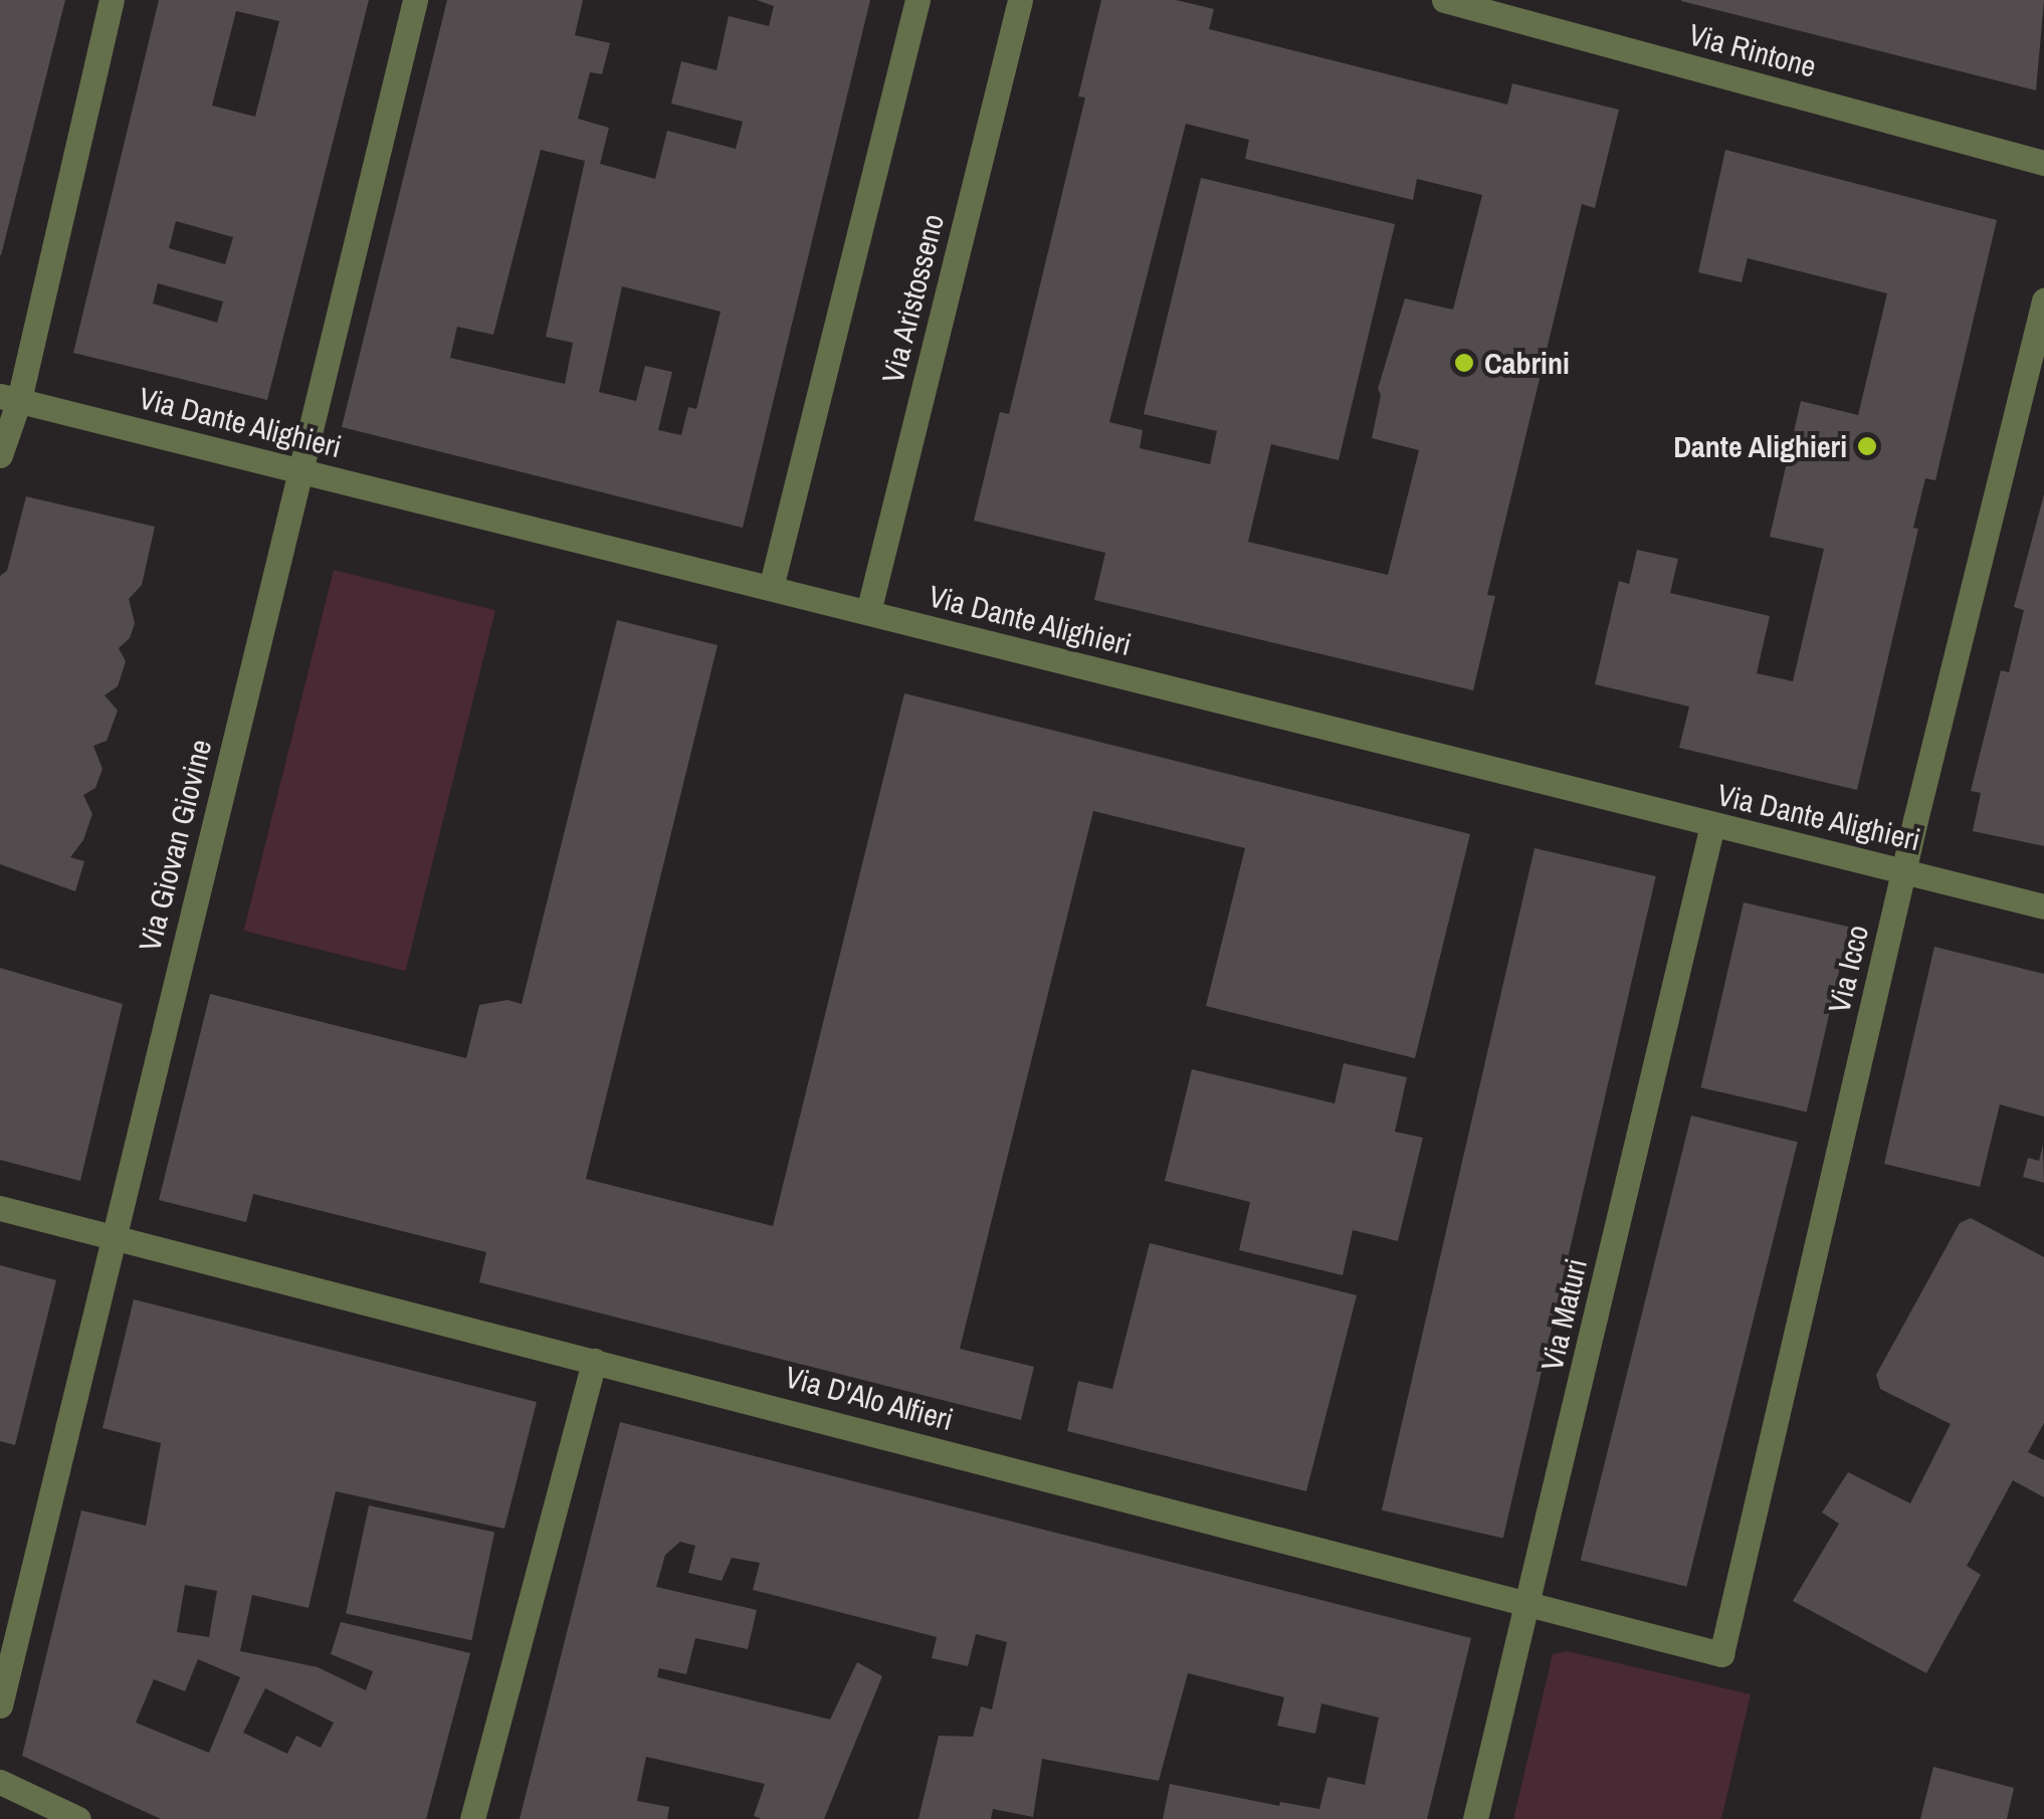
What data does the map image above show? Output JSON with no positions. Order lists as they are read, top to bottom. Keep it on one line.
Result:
{"streets":{"street":["Via Rintone","Via Aristosseno","Via Dante Alighieri","Via Giovan Giovine","Via Icco","Via Maturi","Via D'Alo Alfieri"]},"crossings":[["Via Aristosseno","Via Dante Alighieri"],["Via Dante Alighieri","Via Giovan Giovine"],["Via Dante Alighieri","Via Icco"],["Via Dante Alighieri","Via Maturi"],["Via Giovan Giovine","Via D'Alo Alfieri"],["Via Icco","Via D'Alo Alfieri"],["Via Maturi","Via D'Alo Alfieri"]],"places":["Cabrini","Dante Alighieri"]}
